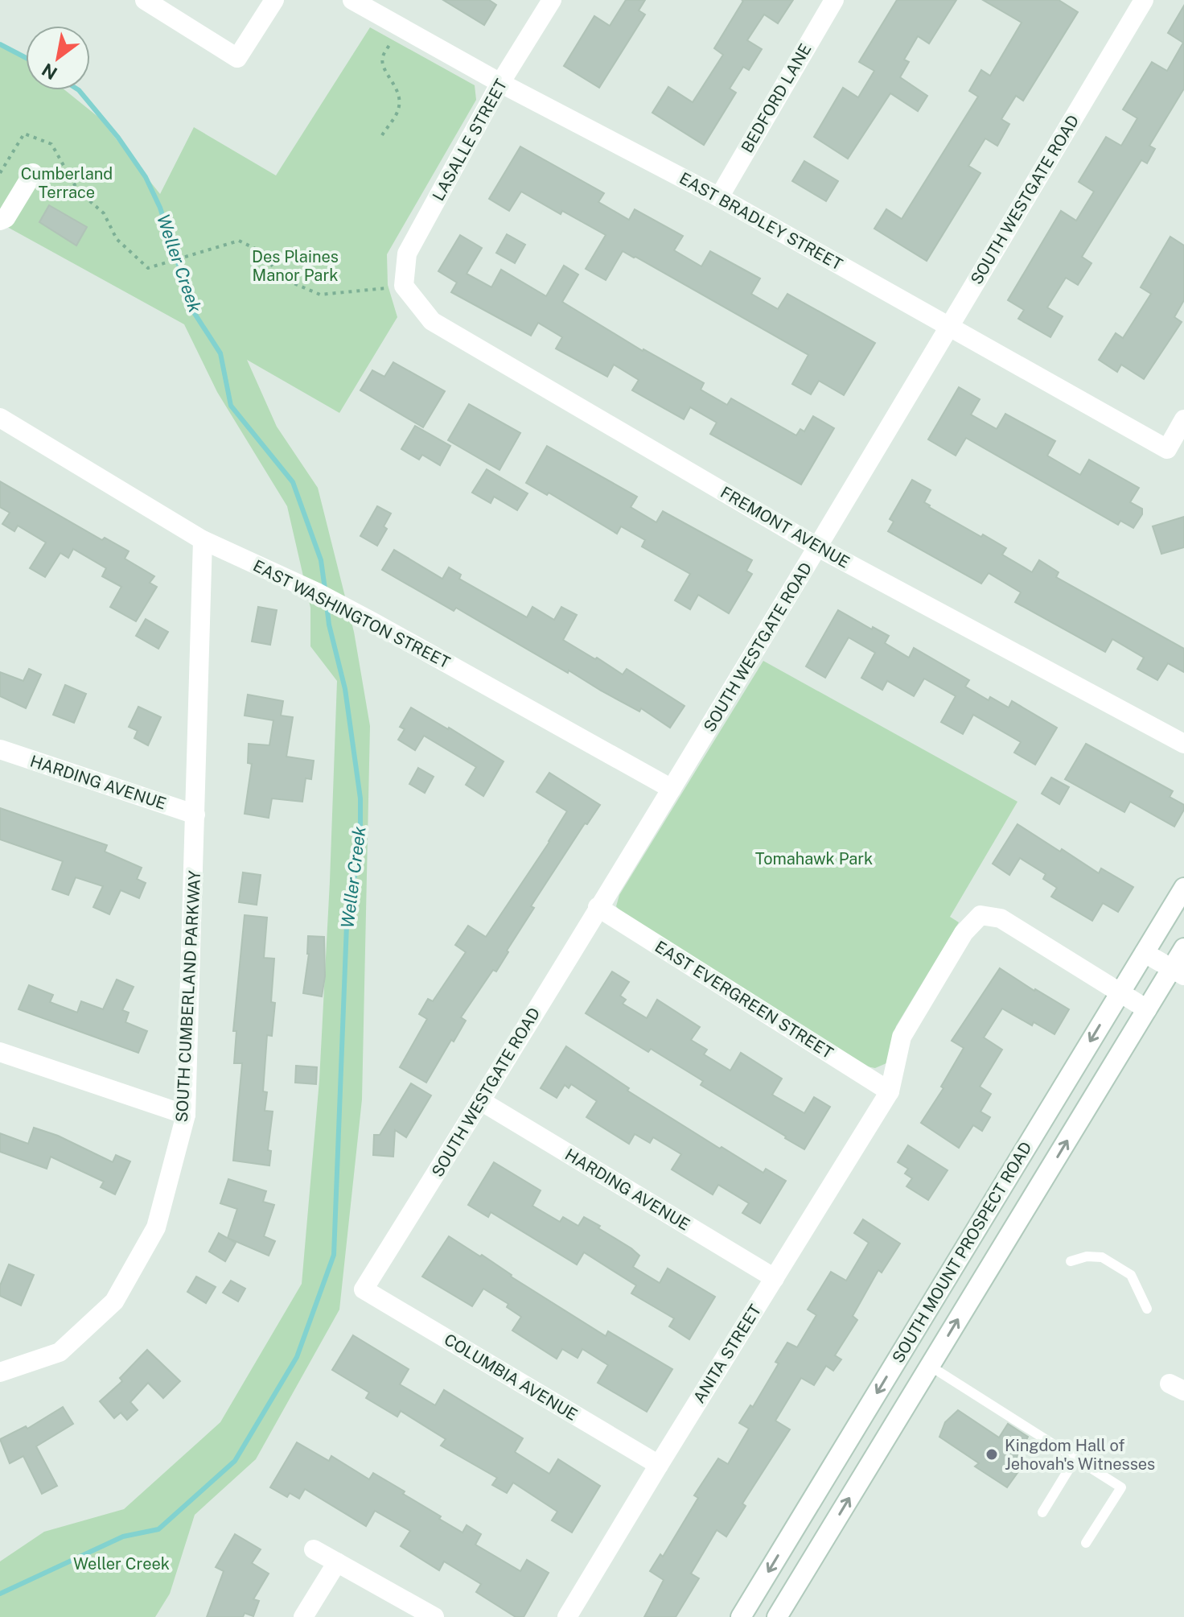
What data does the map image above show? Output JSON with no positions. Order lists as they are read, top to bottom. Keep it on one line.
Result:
{"streets":{"street":["BEDFORD LANE","LASALLE STREET","SOUTH WESTGATE ROAD","EAST BRADLEY STREET","FREMONT AVENUE","EAST WASHINGTON STREET","HARDING AVENUE","SOUTH CUMBERLAND PARKWAY","EAST EVERGREEN STREET","SOUTH MOUNT PROSPECT ROAD","ANITA STREET","COLUMBIA AVENUE"]},"crossings":[["BEDFORD LANE","EAST BRADLEY STREET"],["LASALLE STREET","EAST BRADLEY STREET"],["LASALLE STREET","FREMONT AVENUE"],["SOUTH WESTGATE ROAD","EAST BRADLEY STREET"],["SOUTH WESTGATE ROAD","FREMONT AVENUE"],["SOUTH WESTGATE ROAD","EAST WASHINGTON STREET"],["SOUTH WESTGATE ROAD","HARDING AVENUE"],["SOUTH WESTGATE ROAD","EAST EVERGREEN STREET"],["SOUTH WESTGATE ROAD","COLUMBIA AVENUE"],["EAST WASHINGTON STREET","SOUTH CUMBERLAND PARKWAY"],["HARDING AVENUE","SOUTH CUMBERLAND PARKWAY"],["HARDING AVENUE","ANITA STREET"],["EAST EVERGREEN STREET","ANITA STREET"],["SOUTH MOUNT PROSPECT ROAD","ANITA STREET"],["ANITA STREET","COLUMBIA AVENUE"]],"water":["Weller Creek"],"parks":["Cumberland Terrace","Des Plaines Manor Park","Tomahawk Park","Weller Creek"],"places":["Kingdom Hall of Jehovah's Witnesses"],"north":"bottom left"}
